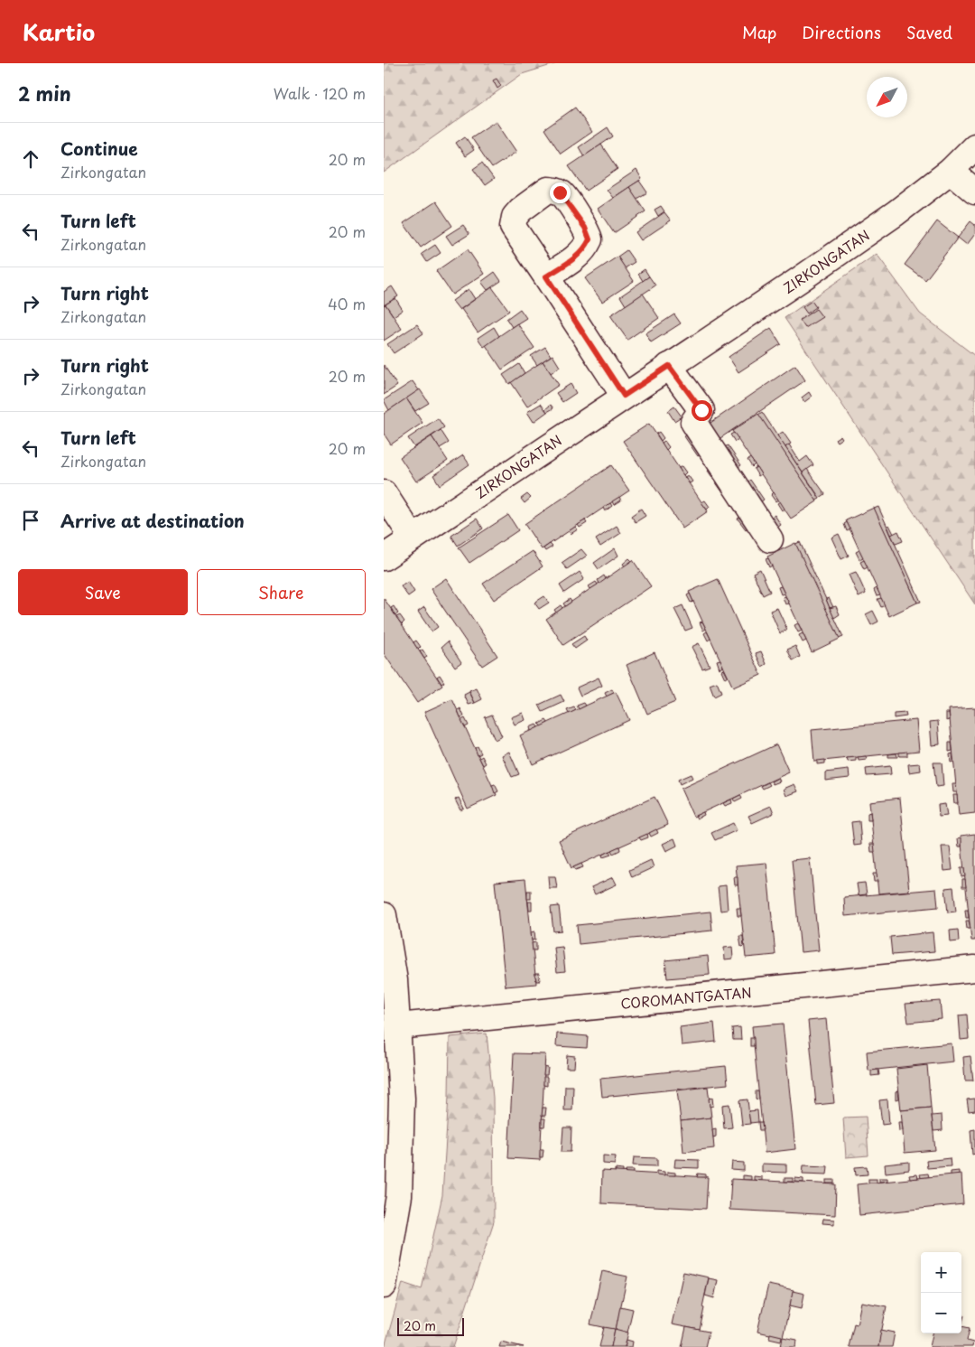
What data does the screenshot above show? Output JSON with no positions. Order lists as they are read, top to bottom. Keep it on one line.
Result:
{"streets":{"street":["ZIRKONGATAN","COROMANTGATAN"]},"scale_bar":"20 m","north":"bottom left","page":{"header":"Kartio","nav":["Map","Directions","Saved"],"heading":["2 min","Walk · 120 m"],"list":[["Continue","Zirkongatan","20 m"],["Turn left","Zirkongatan","20 m"],["Turn right","Zirkongatan","40 m"],["Turn right","Zirkongatan","20 m"],["Turn left","Zirkongatan","20 m"],"Arrive at destination"],"buttons":["Save","Share"],"map_buttons":["+","−"],"scale":"20 m"}}
